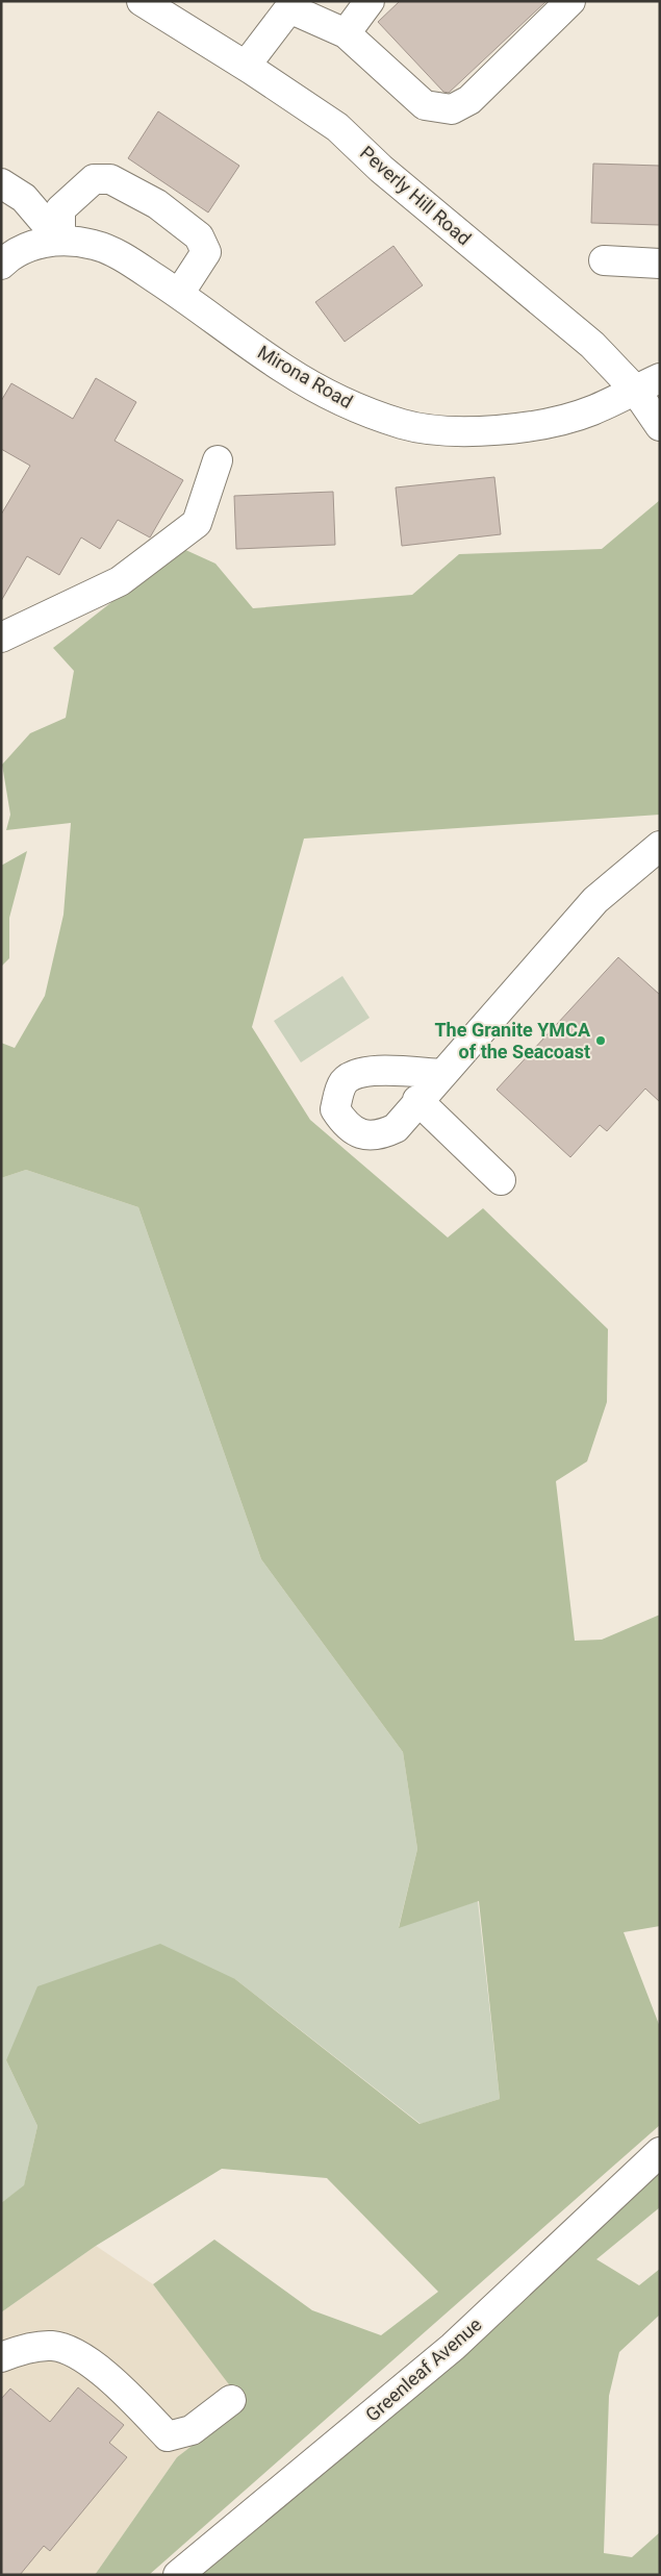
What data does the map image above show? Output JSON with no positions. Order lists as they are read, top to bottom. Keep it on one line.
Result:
{"streets":{"street":["Peverly Hill Road","Mirona Road","Greenleaf Avenue"]},"crossings":[["Peverly Hill Road","Mirona Road"]],"places":["The Granite YMCA of the Seacoast"]}
